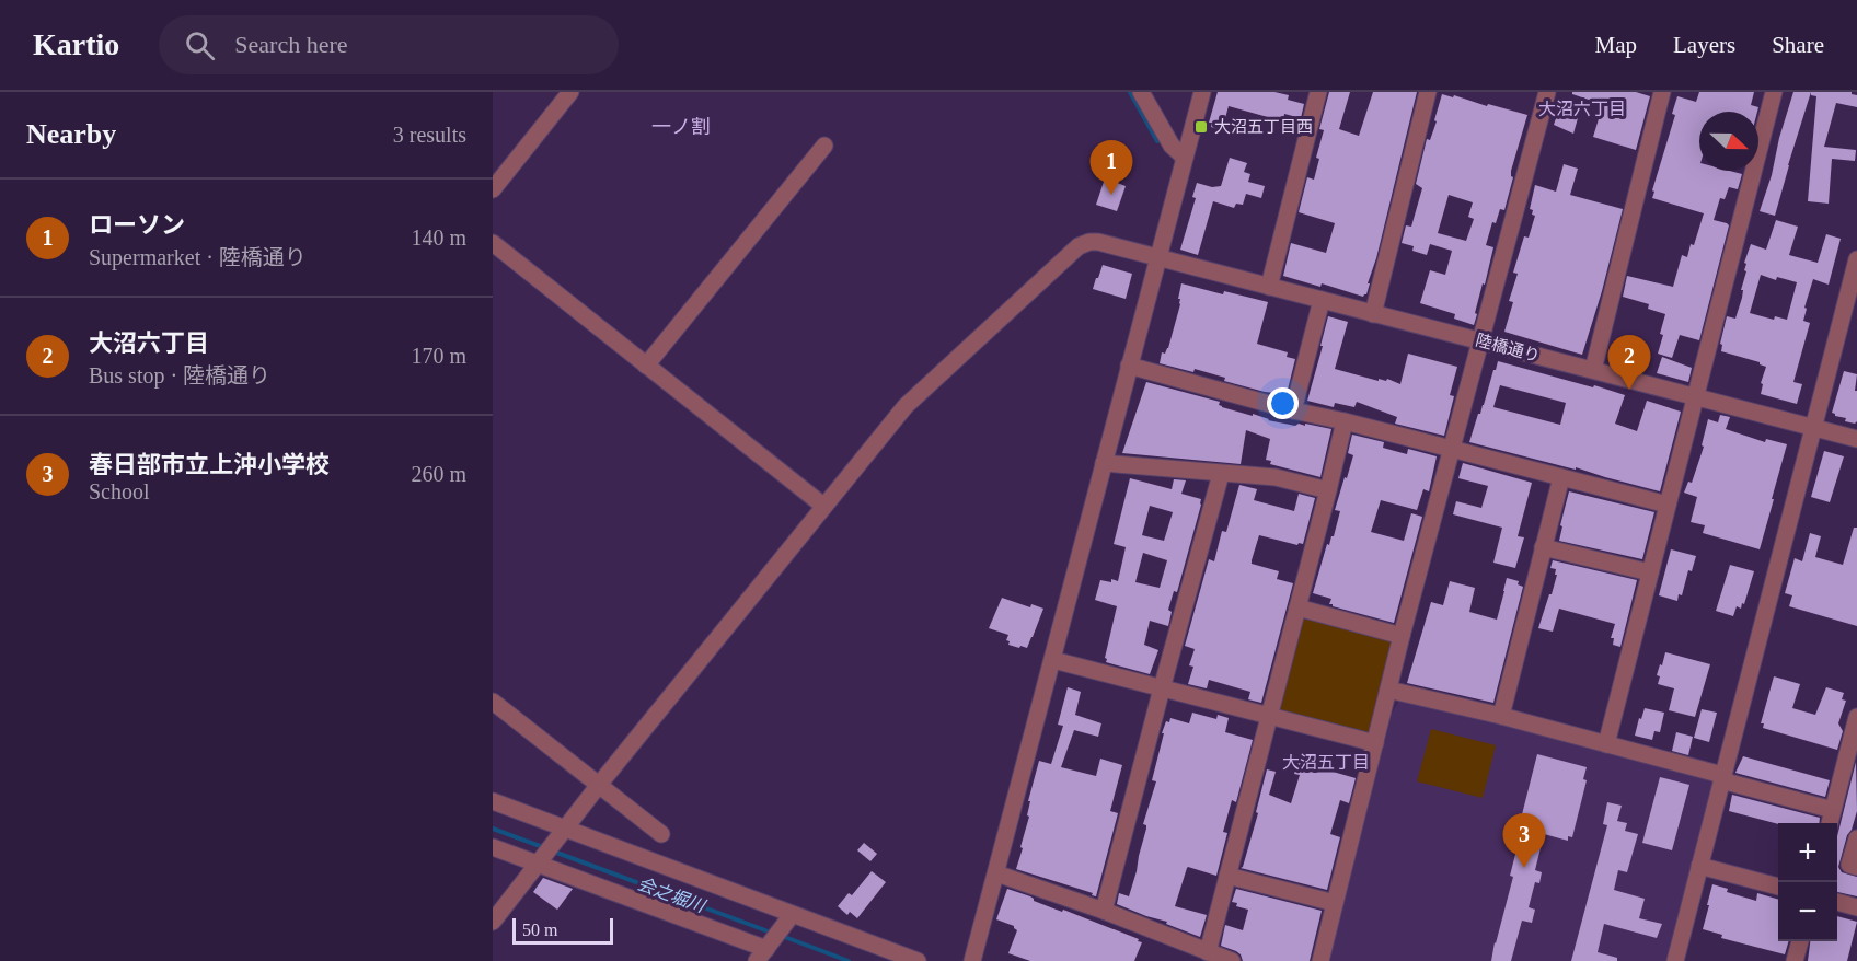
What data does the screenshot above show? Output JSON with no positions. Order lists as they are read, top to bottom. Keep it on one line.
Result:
{"streets":{"street":["陸橋通り"]},"districts":["大沼六丁目","一ノ割","大沼五丁目"],"water":["会之堀川"],"places":{"transit":["大沼五丁目西"]},"scale_bar":"50 m","north":"right","page":{"header":"Kartio","search":"Search here","nav":["Map","Layers","Share"],"heading":["Nearby","3 results"],"pins":["1","2","3"],"list":[{"mark":"1","name":"ローソン","note":"Supermarket · 陸橋通り","value":"140 m"},{"mark":"2","name":"大沼六丁目","note":"Bus stop · 陸橋通り","value":"170 m"},{"mark":"3","name":"春日部市立上沖小学校","note":"School","value":"260 m"}],"map_buttons":["+","−"],"scale":"50 m"}}
